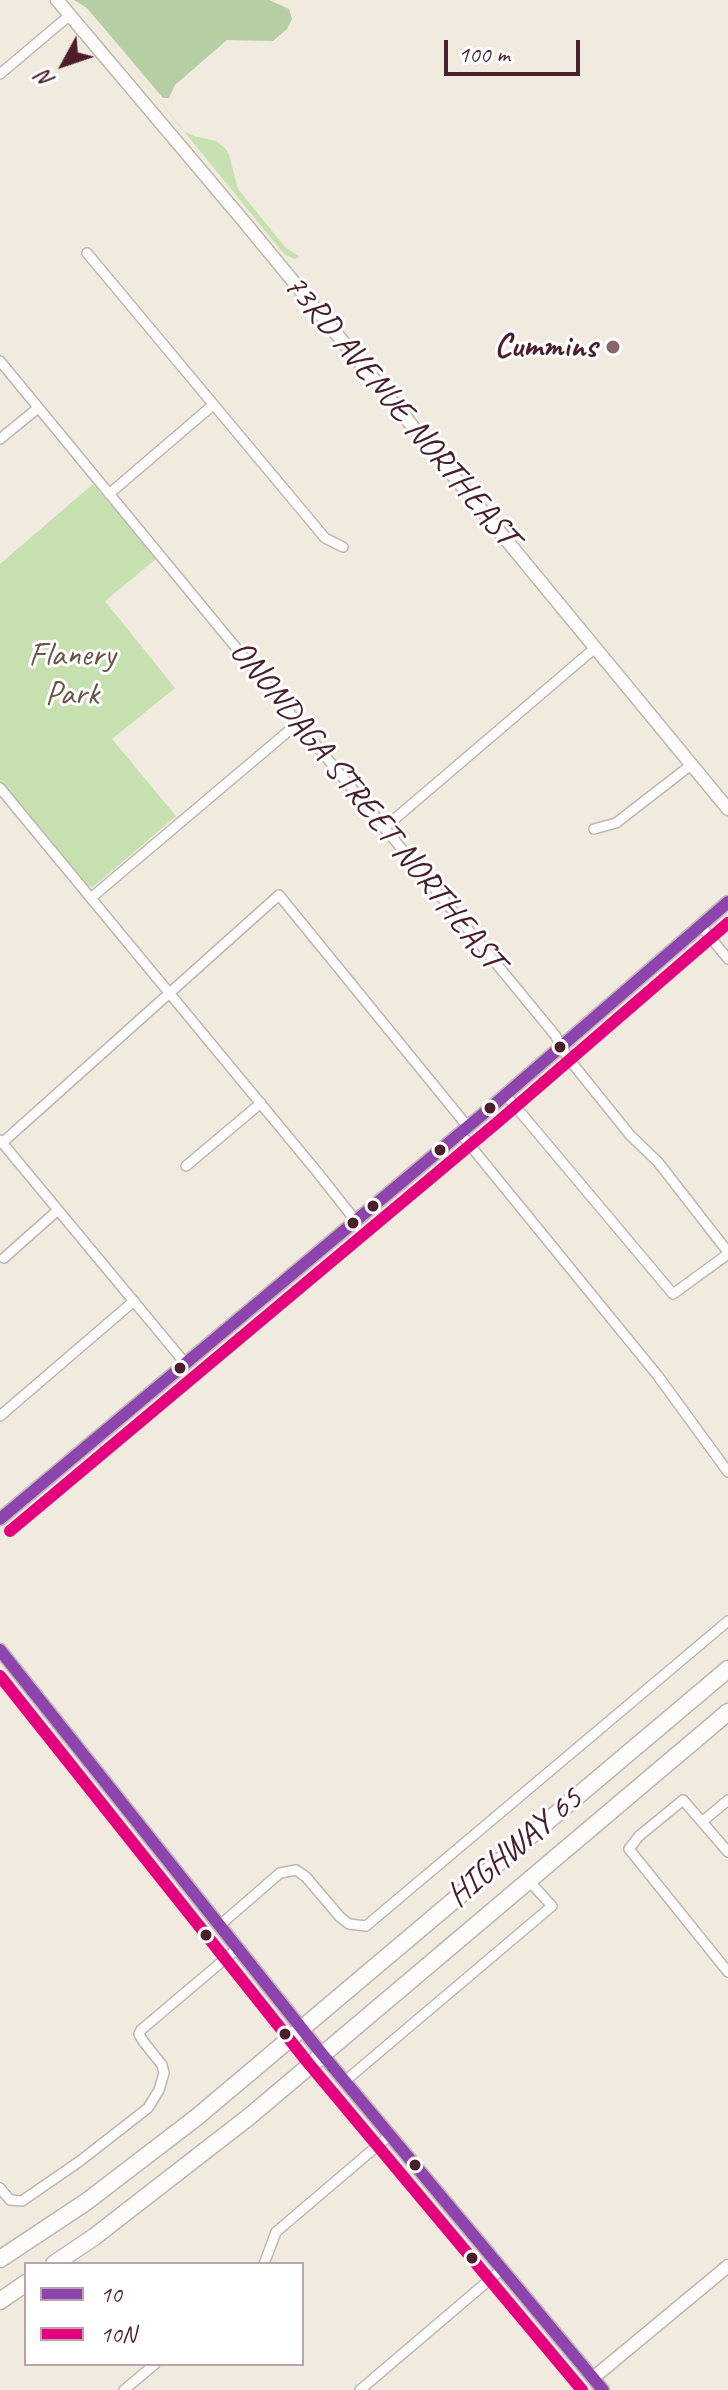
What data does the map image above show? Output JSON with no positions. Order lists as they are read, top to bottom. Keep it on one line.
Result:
{"streets":{"highway":["HIGHWAY 65"],"street":["73RD AVENUE NORTHEAST","ONONDAGA STREET NORTHEAST"]},"parks":["Flanery Park"],"places":["Cummins"],"lines":["transit line 10","transit line 10N"],"legend":["10","10N"],"scale_bar":"100 m","north":"bottom left"}
